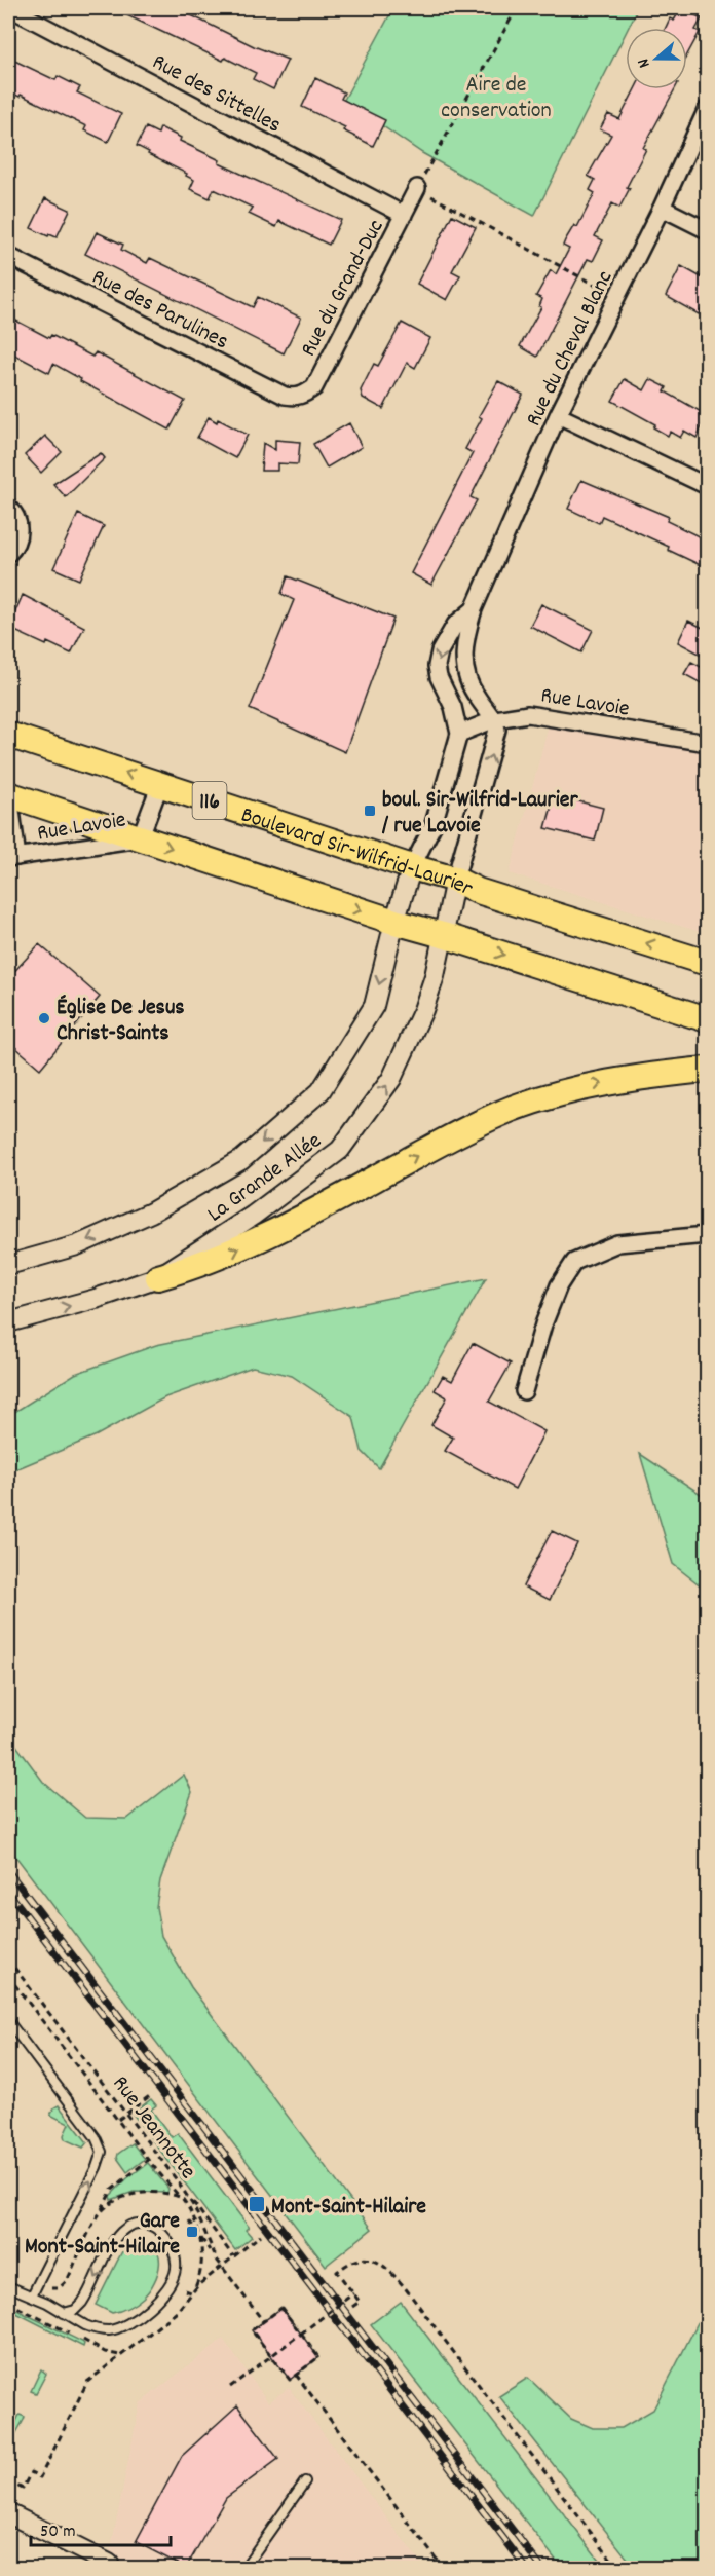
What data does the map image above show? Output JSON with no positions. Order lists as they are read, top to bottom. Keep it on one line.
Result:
{"streets":{"main road":["116","Boulevard Sir-Wilfrid-Laurier"],"street":["Rue des Sittelles","Rue du Grand-Duc","Rue des Parulines","Rue du Cheval Blanc","Rue Lavoie","La Grande Allée"],"path":["Rue Jeannotte"]},"crossings":[["Rue des Sittelles","Rue du Grand-Duc"],["Rue du Grand-Duc","Rue des Parulines"],["Rue du Cheval Blanc","Rue Lavoie"],["Rue Lavoie","Boulevard Sir-Wilfrid-Laurier"],["Boulevard Sir-Wilfrid-Laurier","La Grande Allée"]],"parks":["Aire de conservation"],"places":{"transit":["boul. Sir-Wilfrid-Laurier / rue Lavoie","Mont-Saint-Hilaire","Gare Mont-Saint-Hilaire"],"other":["Église De Jesus Christ-Saints"]},"scale_bar":"50 m","north":"left"}
